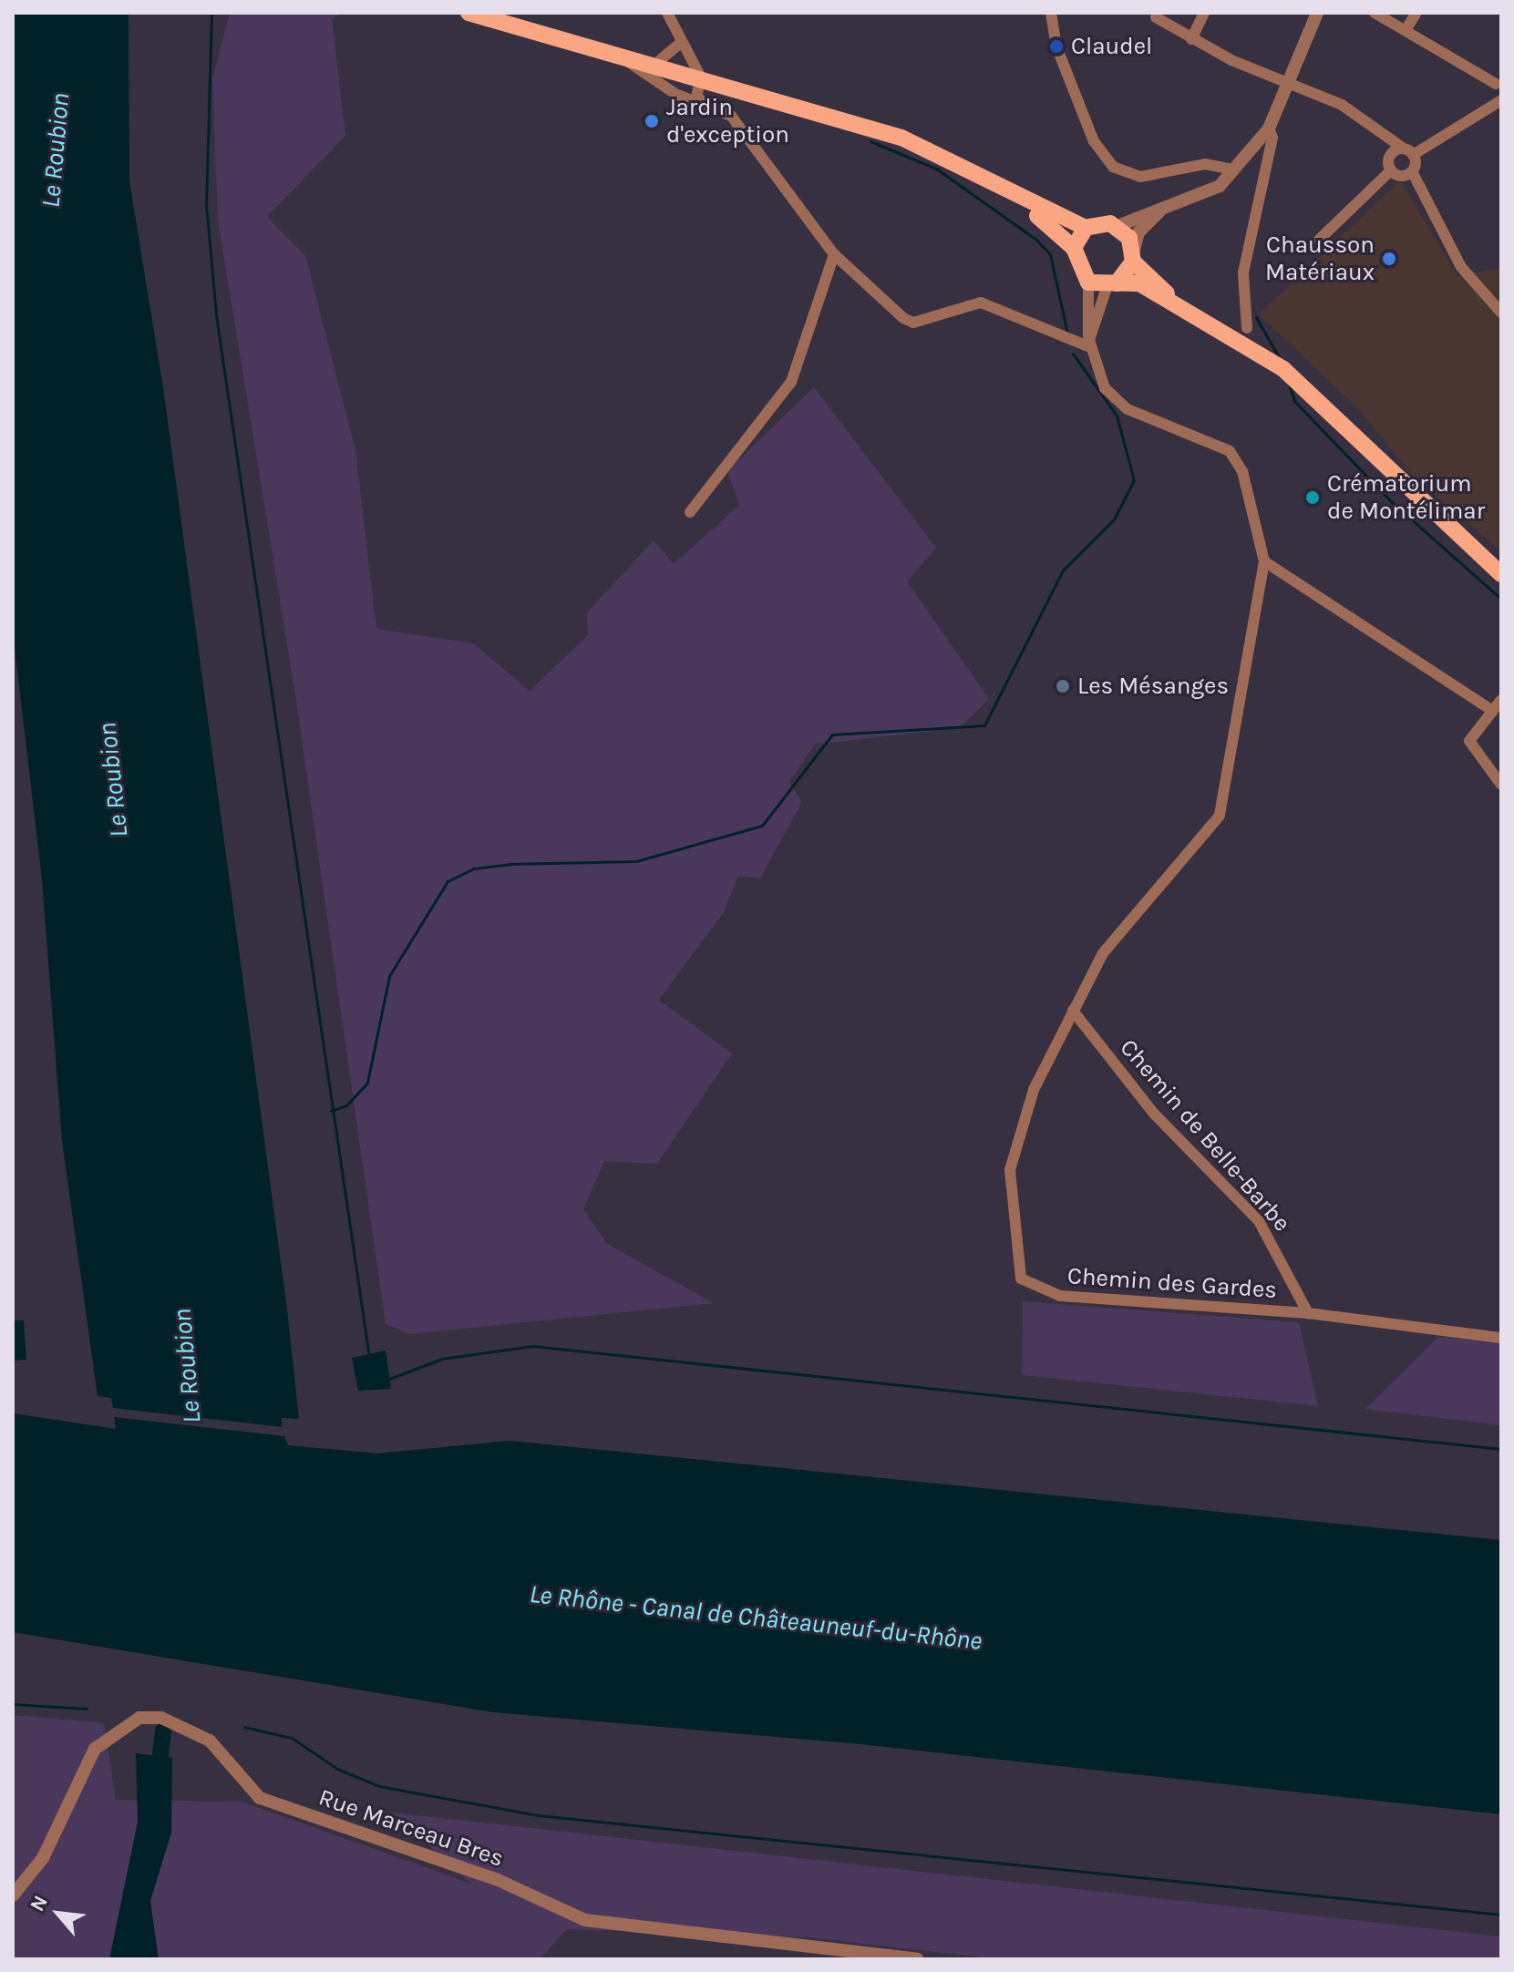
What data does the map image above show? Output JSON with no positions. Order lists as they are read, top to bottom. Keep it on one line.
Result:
{"streets":{"street":["Chemin de Belle-Barbe","Chemin des Gardes","Rue Marceau Bres"]},"crossings":[["Chemin de Belle-Barbe","Chemin des Gardes"]],"water":["Le Roubion","Le Rhône - Canal de Châteauneuf-du-Rhône"],"places":["Claudel","Jardin d'exception","Chausson Matériaux","Crématorium de Montélimar","Les Mésanges"],"north":"top left"}
